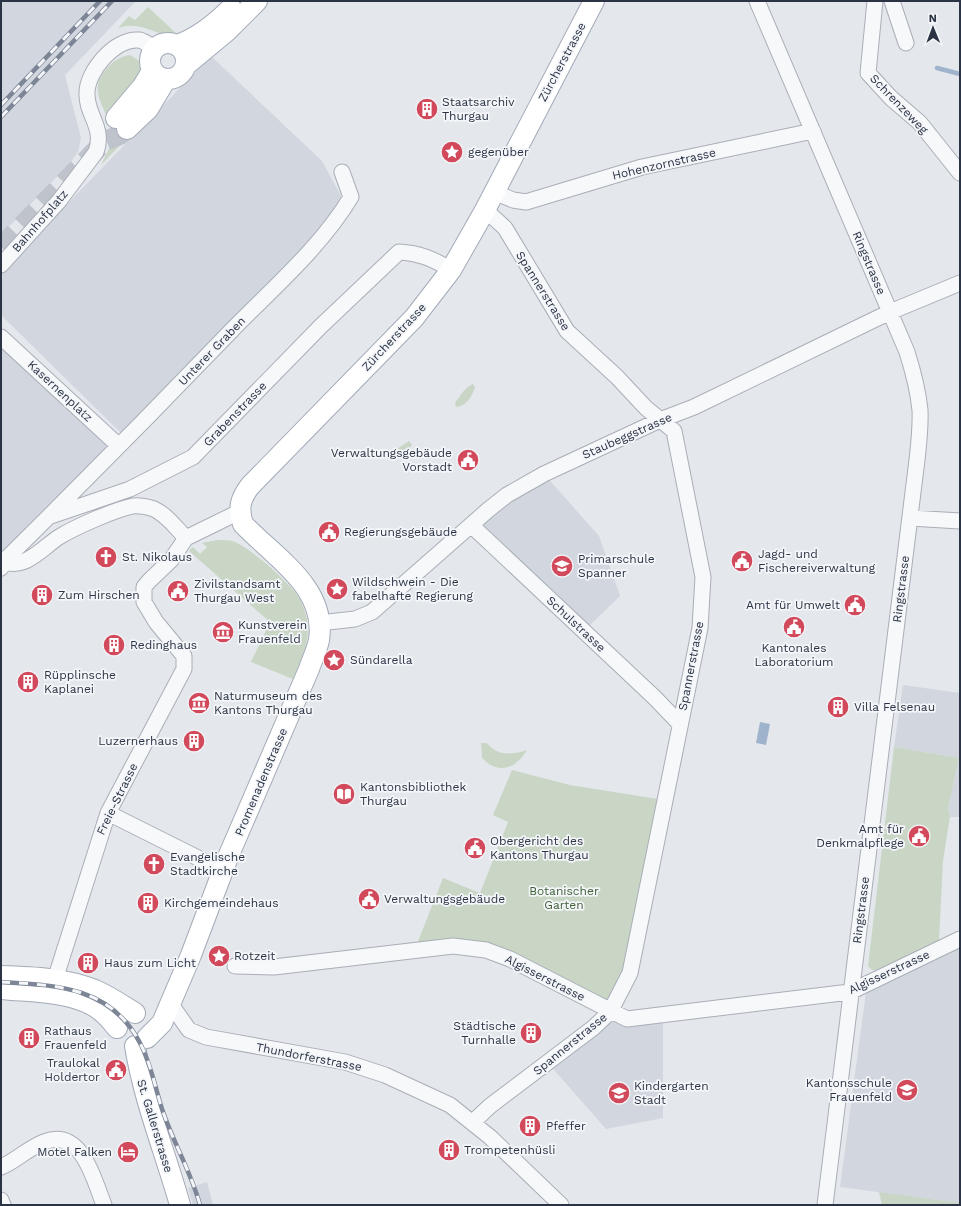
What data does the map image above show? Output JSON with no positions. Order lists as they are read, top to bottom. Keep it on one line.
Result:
{"streets":{"main road":["Zürcherstrasse","Promenadenstrasse","St. Gallerstrasse"],"street":["Schrenzeweg","Hohenzornstrasse","Bahnhofplatz","Ringstrasse","Spannerstrasse","Unterer Graben","Kasernenplatz","Grabenstrasse","Staubeggstrasse","Schulstrasse","Freie-Strasse","Algisserstrasse","Thundorferstrasse"]},"crossings":[["Zürcherstrasse","Hohenzornstrasse"],["Zürcherstrasse","Spannerstrasse"],["Zürcherstrasse","Grabenstrasse"],["Zürcherstrasse","Promenadenstrasse"],["Hohenzornstrasse","Ringstrasse"],["Ringstrasse","Staubeggstrasse"],["Ringstrasse","Algisserstrasse"],["Spannerstrasse","Staubeggstrasse"],["Spannerstrasse","Schulstrasse"],["Spannerstrasse","Algisserstrasse"],["Spannerstrasse","Thundorferstrasse"],["Unterer Graben","Kasernenplatz"],["Unterer Graben","Grabenstrasse"],["Staubeggstrasse","Schulstrasse"],["Staubeggstrasse","Promenadenstrasse"],["Promenadenstrasse","Thundorferstrasse"],["Promenadenstrasse","St. Gallerstrasse"]],"parks":["Botanischer Garten"],"places":{"building":["Staatsarchiv Thurgau","Zum Hirschen","Redinghaus","Rüpplinsche Kaplanei","Villa Felsenau","Luzernerhaus","Kirchgemeindehaus","Haus zum Licht","Städtische Turnhalle","Rathaus Frauenfeld","Pfeffer","Trompetenhüsli"],"place":["gegenüber","Wildschwein - Die fabelhafte Regierung","Sündarella","Rotzeit"],"public building":["Verwaltungsgebäude Vorstadt","Regierungsgebäude","Jagd- und Fischereiverwaltung","Zivilstandsamt Thurgau West","Amt für Umwelt","Kantonales Laboratorium","Amt für Denkmalpflege","Obergericht des Kantons Thurgau","Verwaltungsgebäude","Traulokal Holdertor"],"church":["St. Nikolaus","Evangelische Stadtkirche"],"school or university":["Primarschule Spanner","Kantonsschule Frauenfeld","Kindergarten Stadt"],"museum":["Kunstverein Frauenfeld","Naturmuseum des Kantons Thurgau"],"library":["Kantonsbibliothek Thurgau"],"hotel":["Motel Falken"]},"north":"top"}
